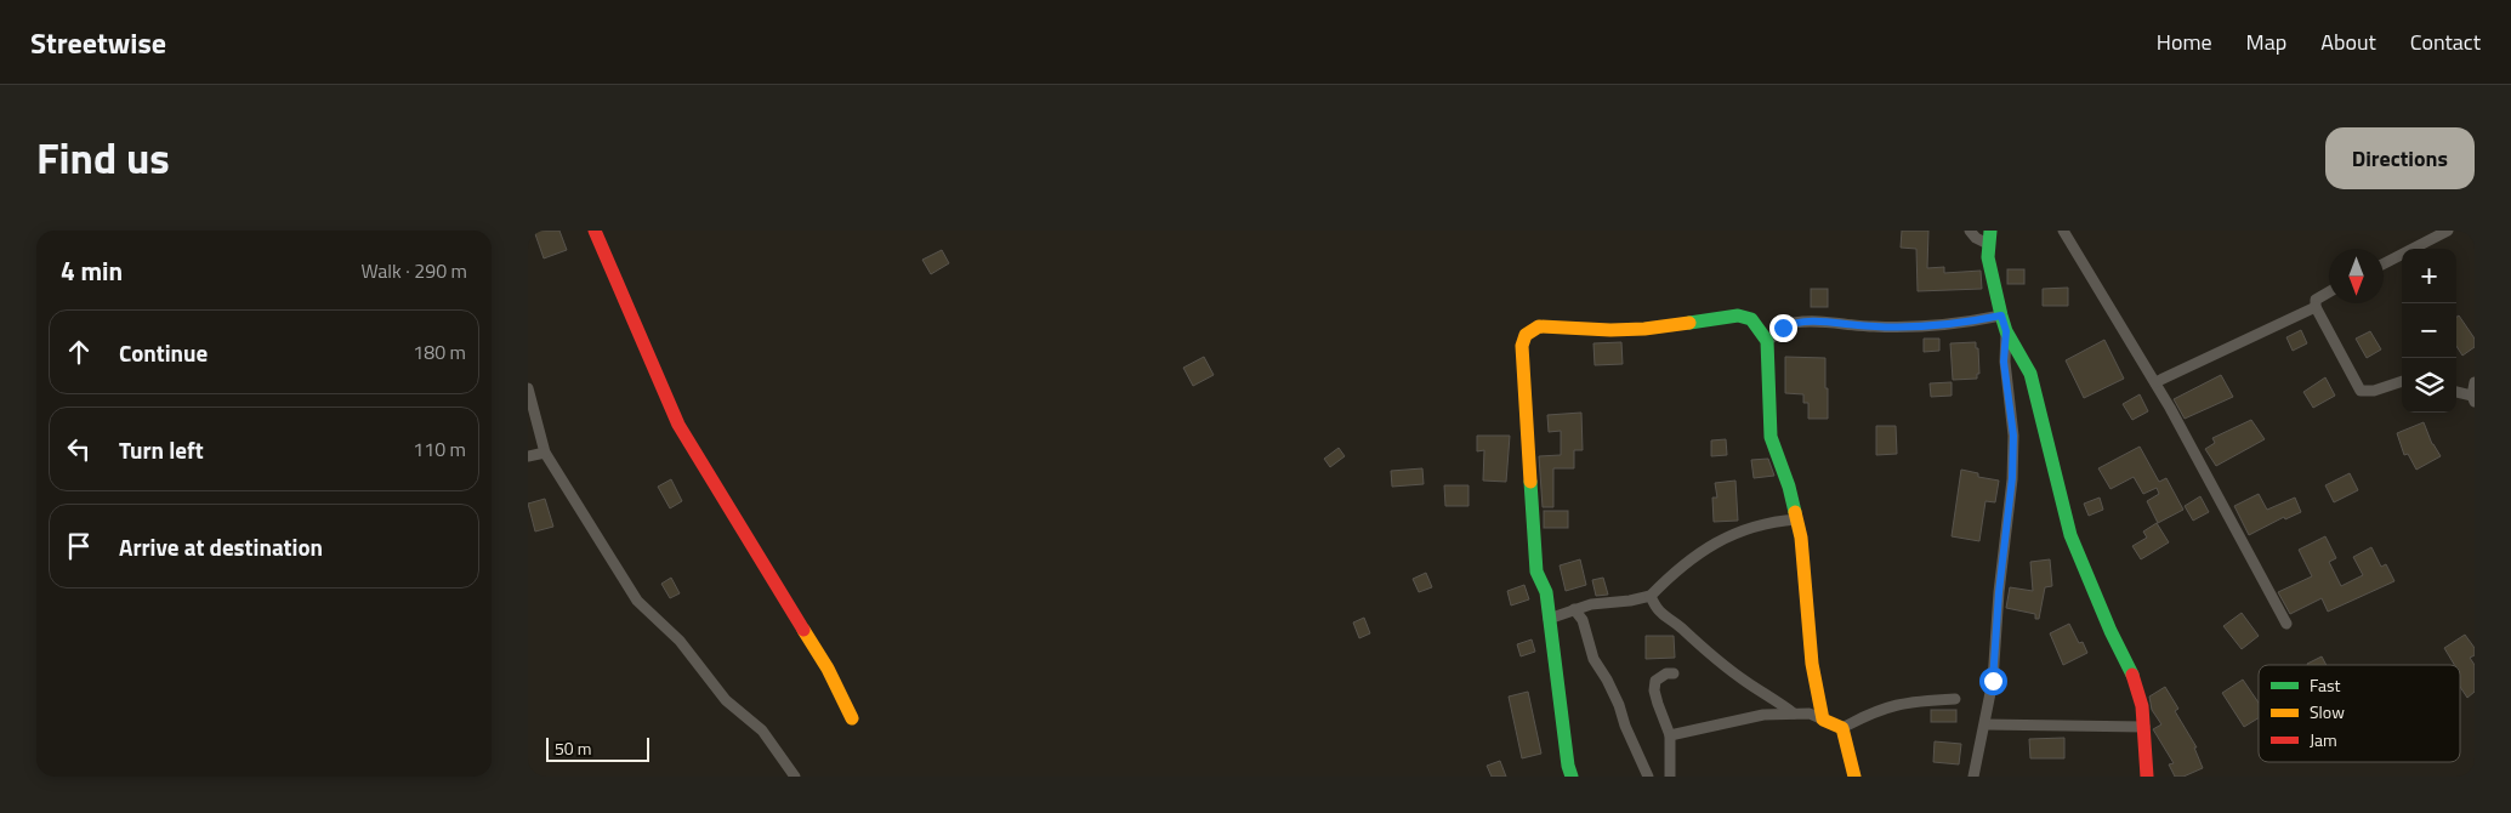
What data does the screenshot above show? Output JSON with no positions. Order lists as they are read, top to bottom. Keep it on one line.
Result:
{"legend":["Fast","Slow","Jam"],"scale_bar":"50 m","north":"bottom","page":{"header":"Streetwise","nav":["Home","Map","About","Contact"],"title":"Find us","buttons":"Directions","heading":["4 min","Walk · 290 m"],"map_buttons":["+","−"],"list":[["Continue","180 m"],["Turn left","110 m"],"Arrive at destination"],"scale":"50 m"}}
